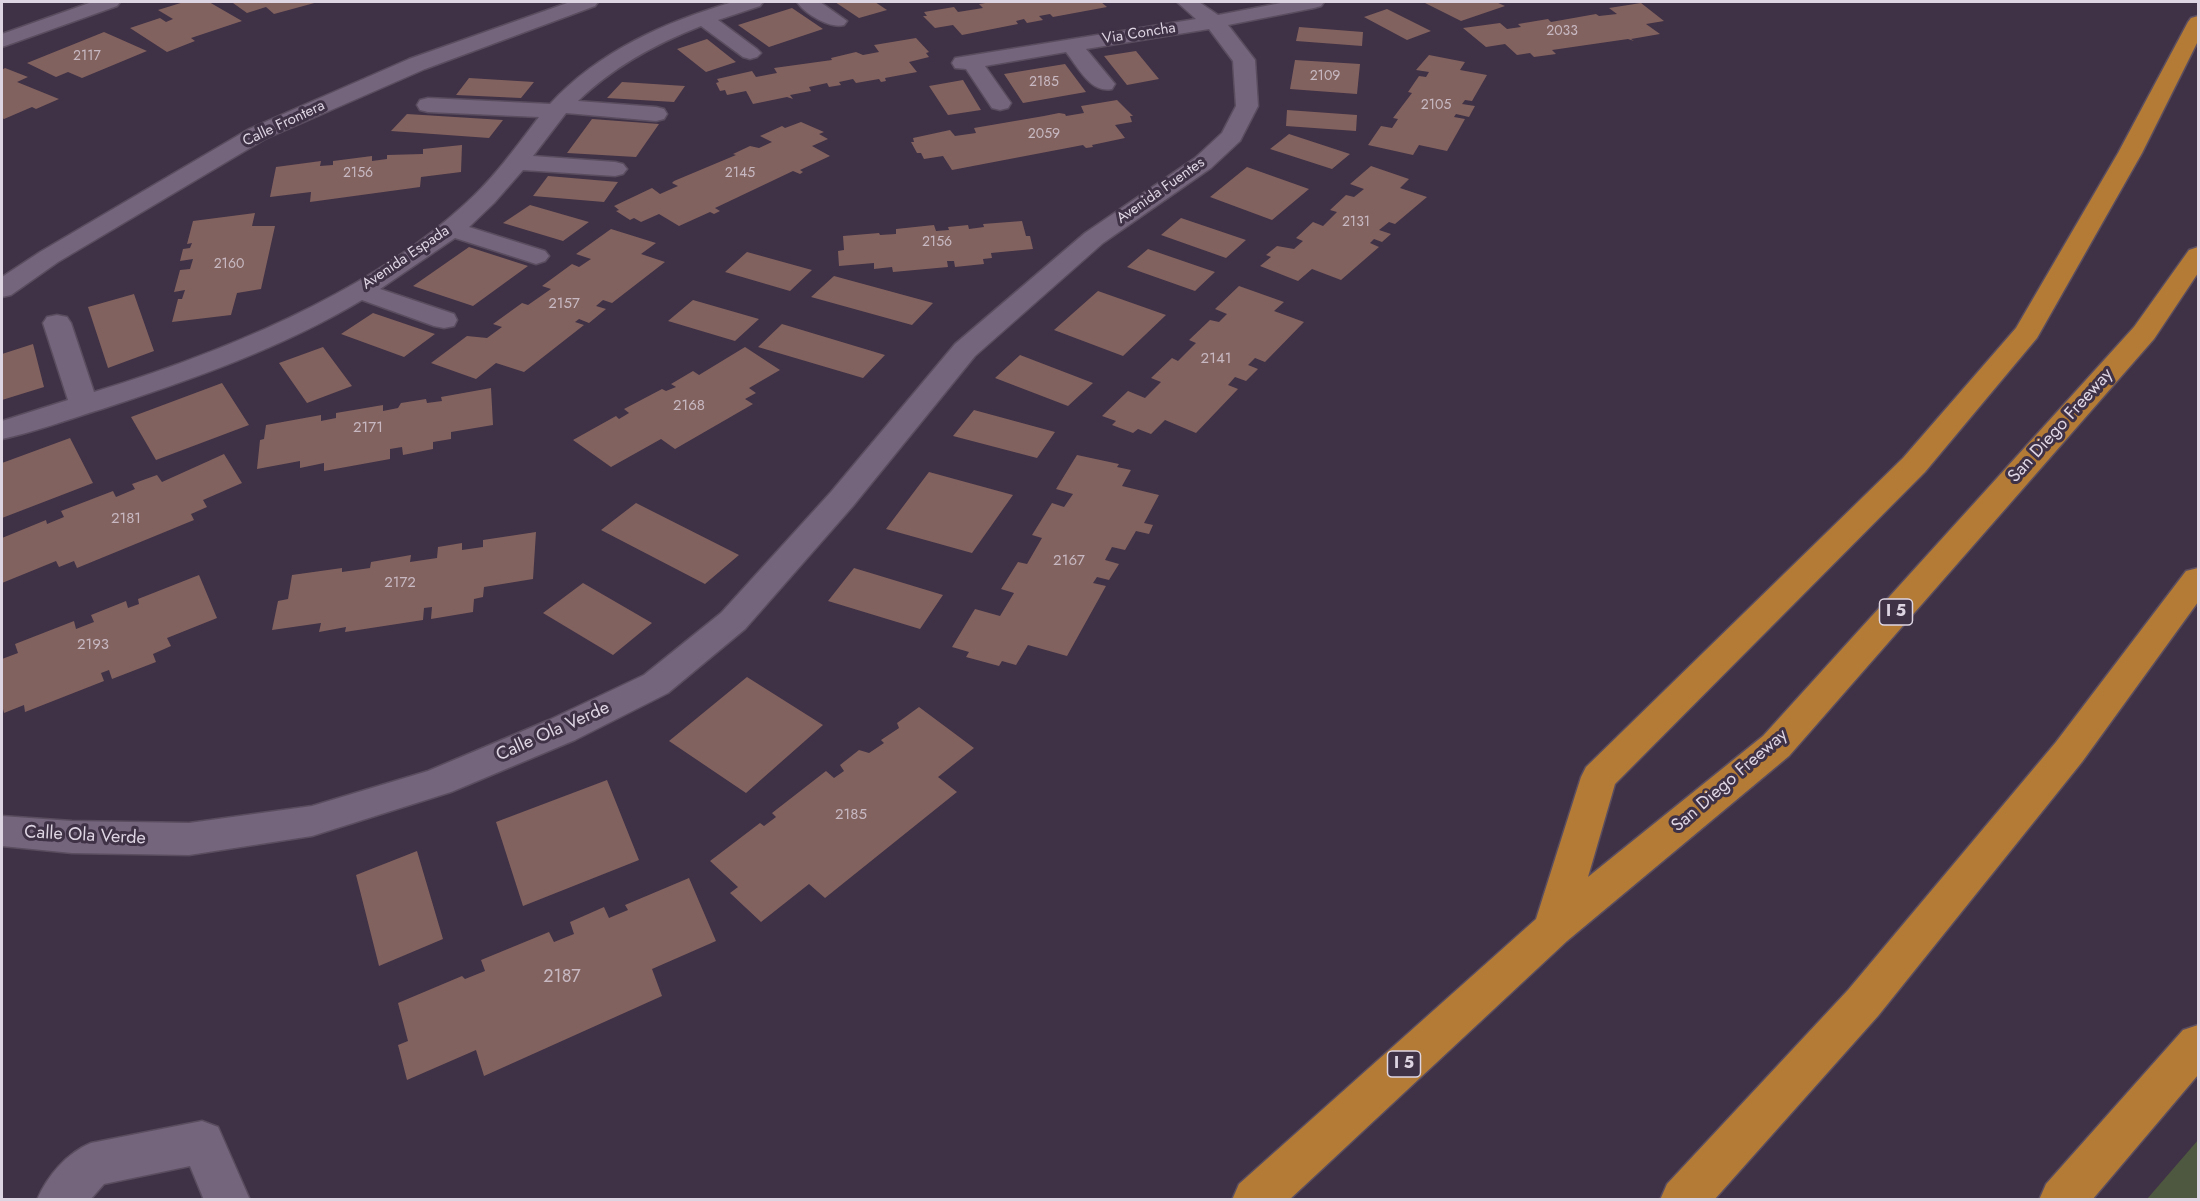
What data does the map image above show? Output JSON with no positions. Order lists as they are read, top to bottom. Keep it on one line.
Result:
{"streets":{"highway":["San Diego Freeway","I 5"],"street":["Via Concha","Calle Frontera","Avenida Fuentes","Avenida Espada","Calle Ola Verde"]},"crossings":[["Via Concha","Avenida Fuentes"],["Avenida Fuentes","Calle Ola Verde"]],"house_numbers":["2033","2117","2109","2185","2105","2059","2156","2145","2131","2156","2160","2157","2141","2168","2171","2181","2167","2172","2193","2185","2187"]}
